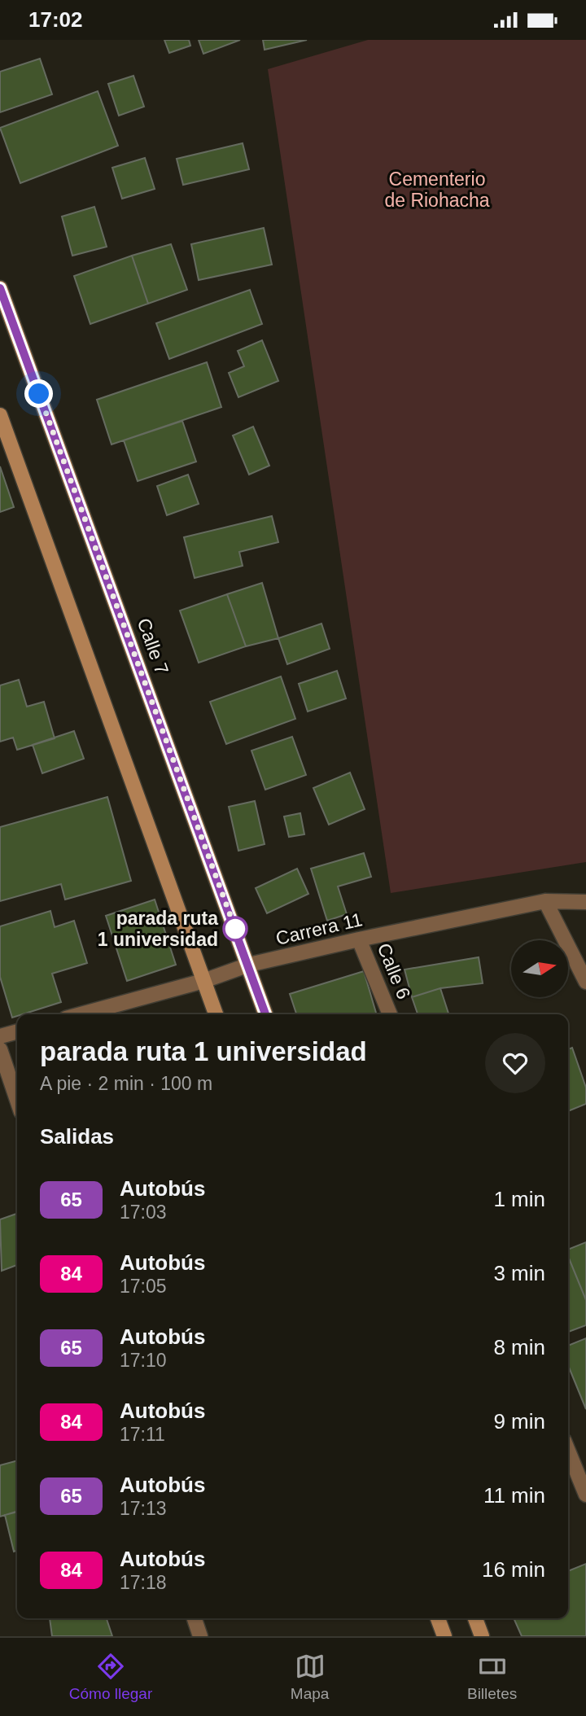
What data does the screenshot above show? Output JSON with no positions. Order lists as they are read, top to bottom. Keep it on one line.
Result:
{"streets":{"street":["Calle 7","Carrera 11","Calle 6"]},"crossings":[["Calle 7","Carrera 11"],["Carrera 11","Calle 6"]],"parks":["Cementerio de Riohacha"],"places":["parada ruta 1 universidad"],"lines":["bus line 65"],"north":"right","page":{"status":"17:02","heading":[["parada ruta 1 universidad","A pie · 2 min · 100 m"],"Salidas"],"list":[{"mark":"65","name":"Autobús","note":"17:03","value":"1 min"},{"mark":"84","name":"Autobús","note":"17:05","value":"3 min"},{"mark":"65","name":"Autobús","note":"17:10","value":"8 min"},{"mark":"84","name":"Autobús","note":"17:11","value":"9 min"},{"mark":"65","name":"Autobús","note":"17:13","value":"11 min"},{"mark":"84","name":"Autobús","note":"17:18","value":"16 min"}],"tabs":["Cómo llegar","Mapa","Billetes"]}}
